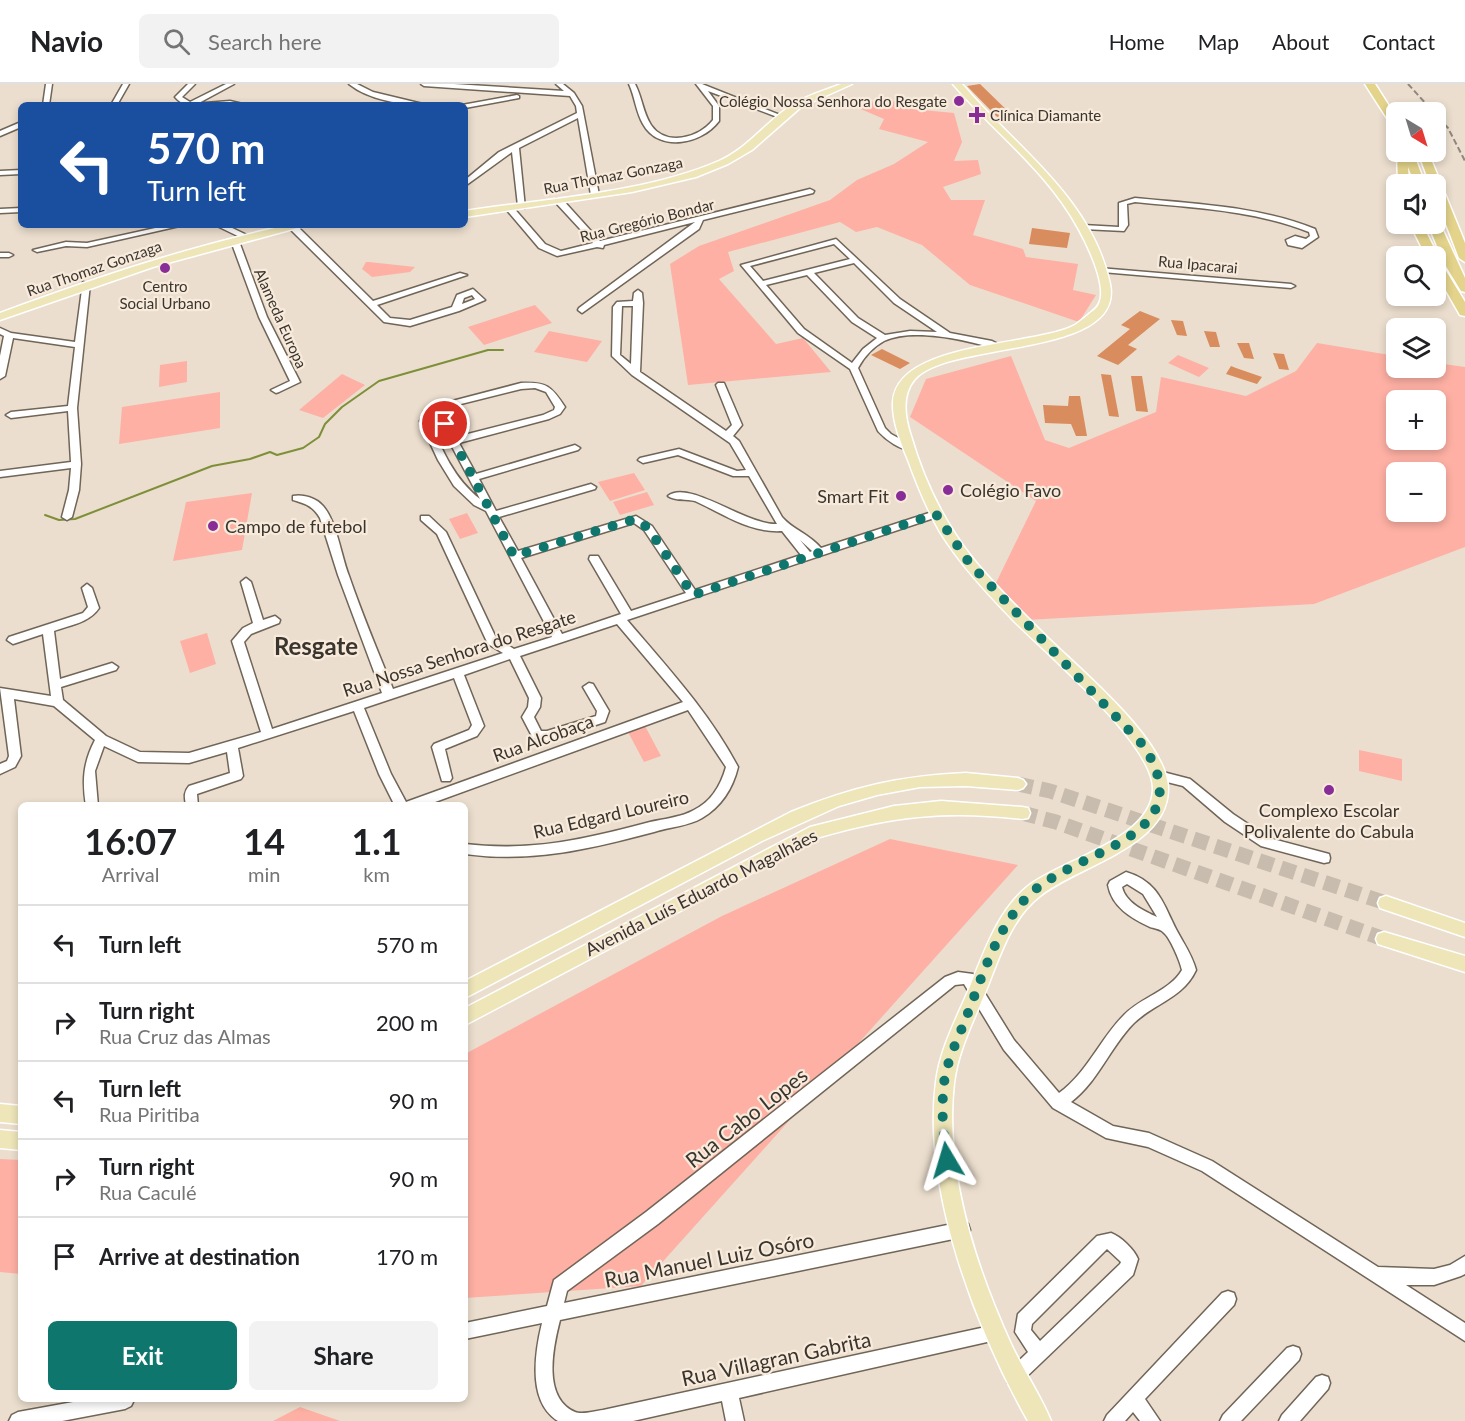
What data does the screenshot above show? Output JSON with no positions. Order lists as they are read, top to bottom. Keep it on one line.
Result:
{"streets":{"main road":["Rua Thomaz Gonzaga","Avenida Luís Eduardo Magalhães"],"street":["Rua Gregório Bondar","Rua Ipacarai","Alameda Europa","Rua Nossa Senhora do Resgate","Rua Alcobaça","Rua Edgard Loureiro","Rua Cabo Lopes","Rua Manuel Luiz Osóro","Rua Villagran Gabrita"]},"crossings":[["Rua Thomaz Gonzaga","Rua Gregório Bondar"],["Rua Nossa Senhora do Resgate","Rua Edgard Loureiro"],["Rua Alcobaça","Rua Edgard Loureiro"],["Rua Cabo Lopes","Rua Manuel Luiz Osóro"]],"districts":["Resgate"],"places":{"other":["Colégio Nossa Senhora do Resgate","Centro Social Urbano","Colégio Favo","Smart Fit","Campo de futebol","Complexo Escolar Polivalente do Cabula"],"health":["Clínica Diamante"]},"north":"bottom right","page":{"header":"Navio","search":"Search here","nav":["Home","Map","About","Contact"],"map_buttons":["+","−"],"turn":["570 m","Turn left"],"eta":["16:07","Arrival","14","min","1.1","km"],"list":[{"name":"Turn left","value":"570 m"},{"name":"Turn right","note":"Rua Cruz das Almas","value":"200 m"},{"name":"Turn left","note":"Rua Piritiba","value":"90 m"},{"name":"Turn right","note":"Rua Caculé","value":"90 m"},{"name":"Arrive at destination","value":"170 m"}],"buttons":["Exit","Share"]}}
